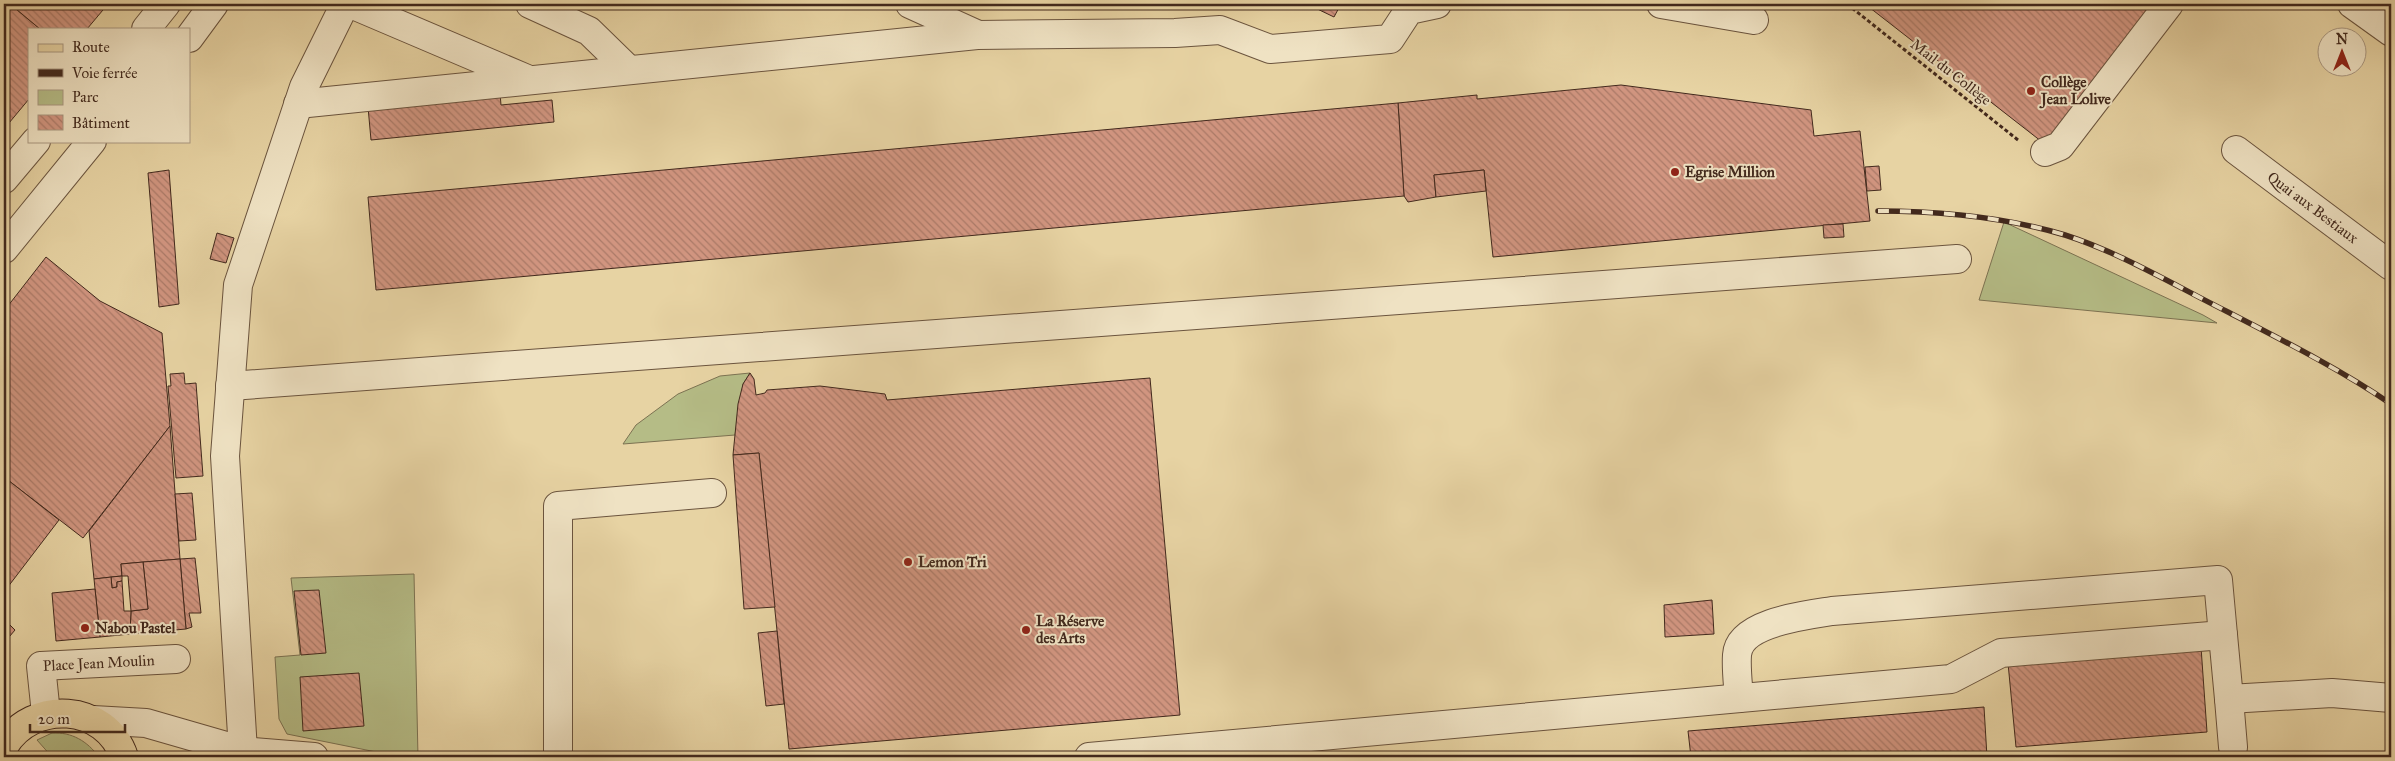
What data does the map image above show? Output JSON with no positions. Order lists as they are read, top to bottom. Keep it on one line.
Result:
{"streets":{"street":["Quai aux Bestiaux","Place Jean Moulin"],"path":["Mail du Collège"]},"places":["Collège Jean Lolive","Egrise Million","Lemon Tri","Nabou Pastel","La Réserve des Arts"],"legend":["Route","Voie ferrée","Parc","Bâtiment"],"scale_bar":"20 m","north":"top"}
